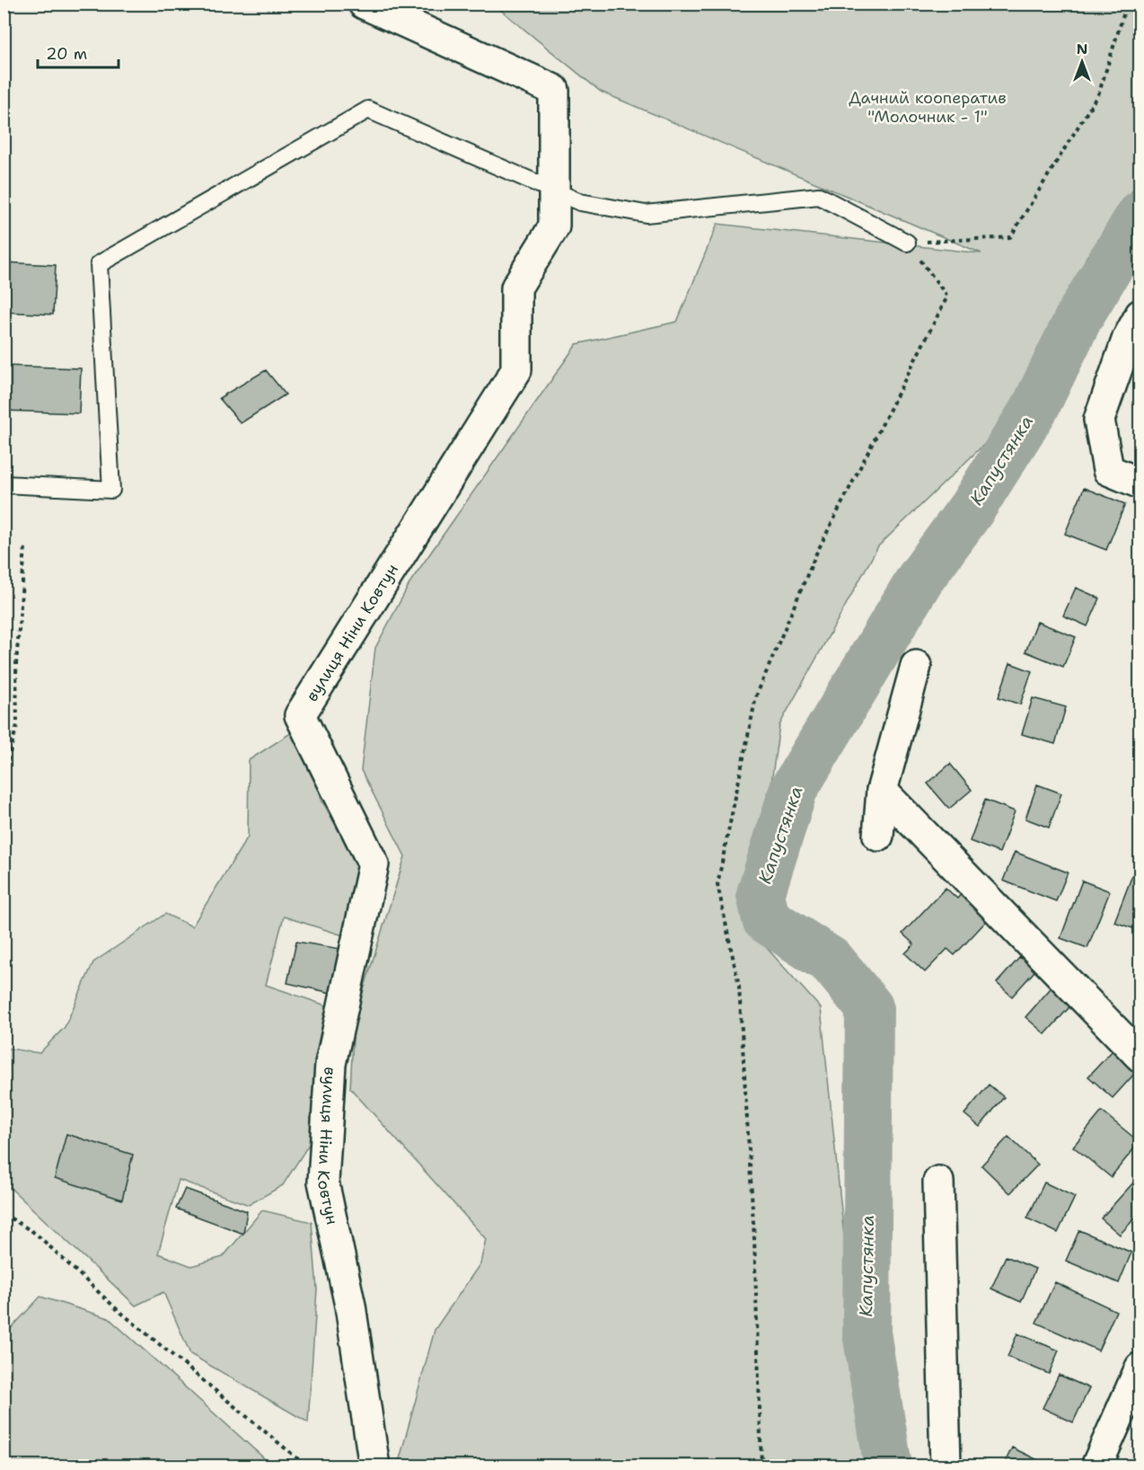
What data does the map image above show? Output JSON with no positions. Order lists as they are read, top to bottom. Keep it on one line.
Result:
{"streets":{"street":["вулиця Ніни Ковтун"]},"water":["Капустянка"],"parks":["Дачний кооператив \"Молочник - 1\""],"scale_bar":"20 m","north":"top"}
